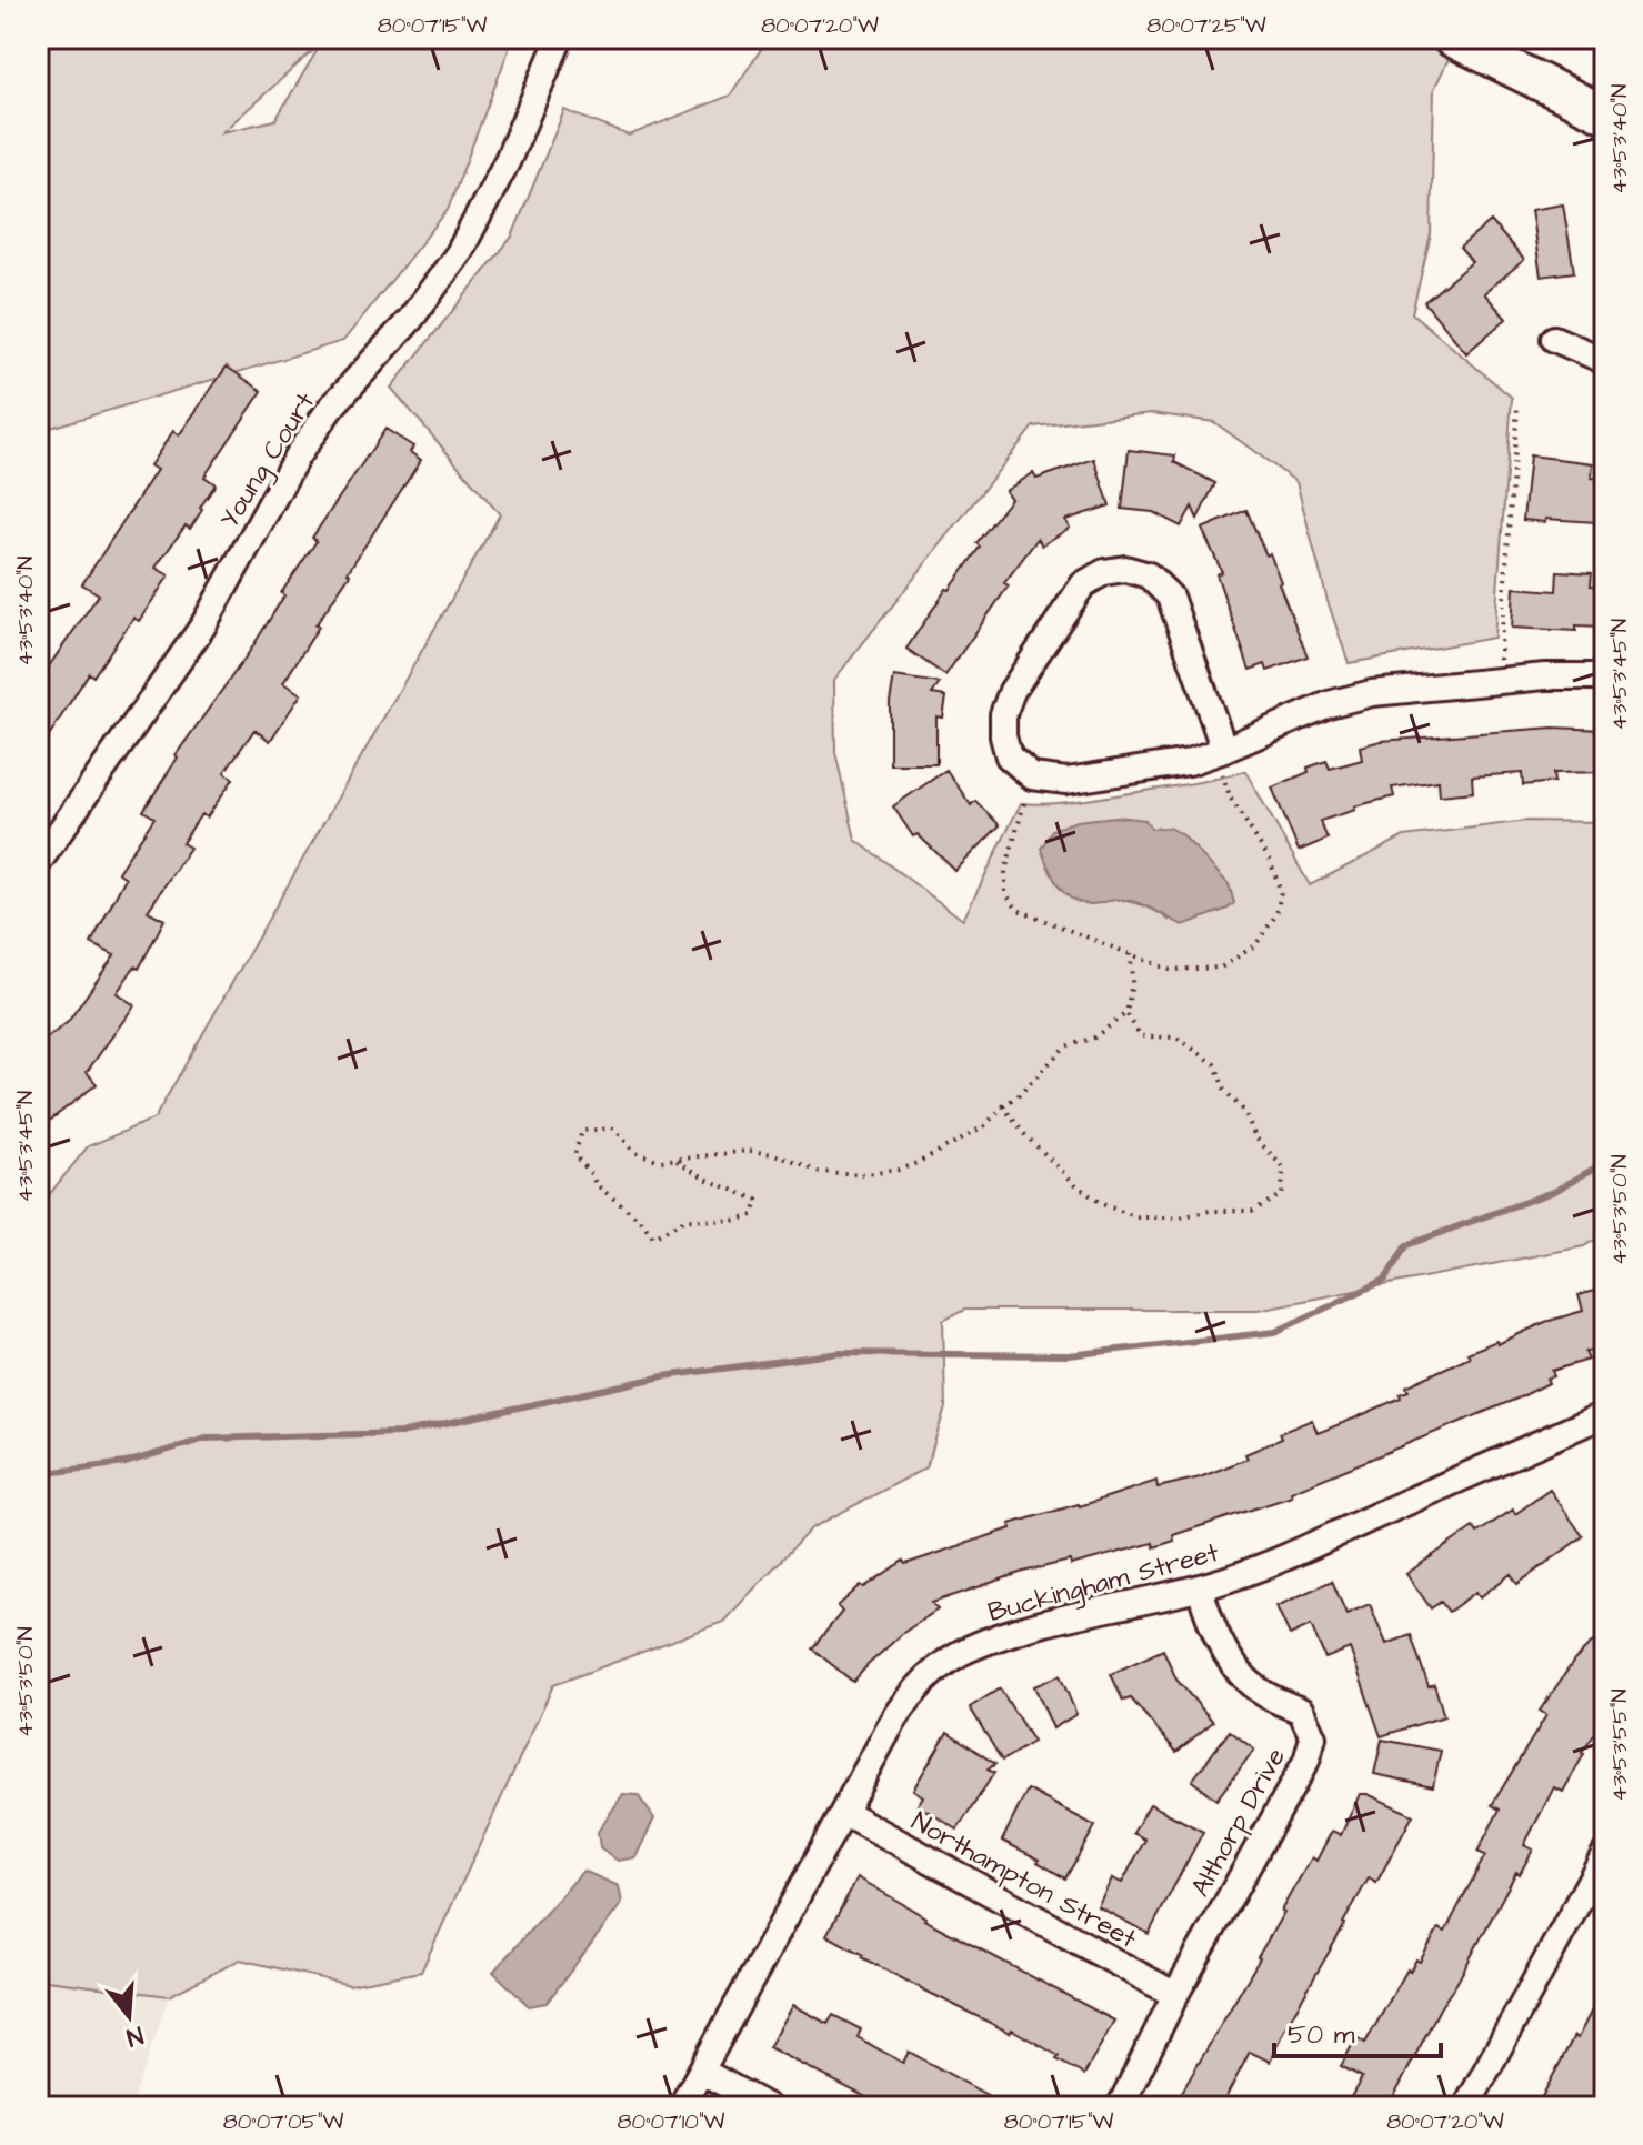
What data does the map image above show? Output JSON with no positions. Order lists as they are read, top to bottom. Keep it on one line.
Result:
{"streets":{"street":["Young Court","Buckingham Street","Althorp Drive","Northampton Street"]},"crossings":[["Buckingham Street","Althorp Drive"],["Buckingham Street","Northampton Street"],["Althorp Drive","Northampton Street"]],"scale_bar":"50 m","north":"bottom","coordinates":["80°07'15\"W","80°07'20\"W","80°07'25\"W","43°53'40\"N","43°53'45\"N","43°53'50\"N","43°53'55\"N","80°07'05\"W","80°07'10\"W"]}
